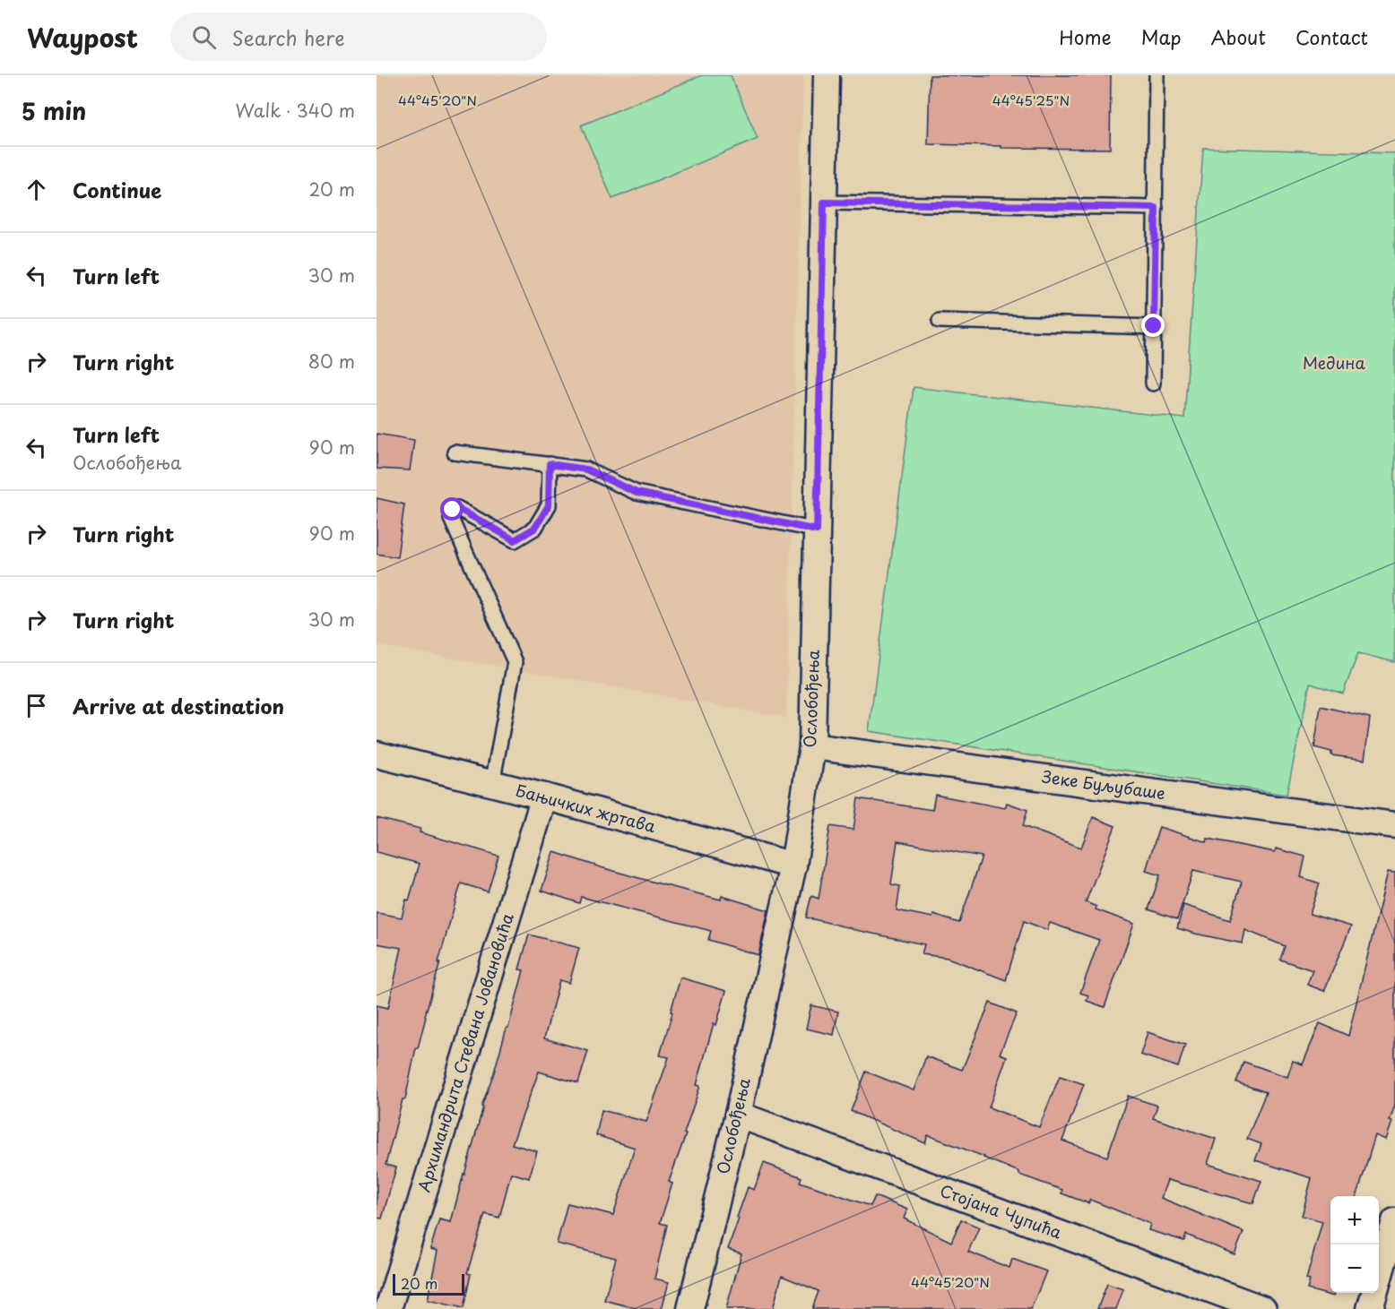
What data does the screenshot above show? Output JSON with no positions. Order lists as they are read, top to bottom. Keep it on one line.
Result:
{"streets":{"street":["Ослобођења","Зеке Буљубаше","Бањичких жртава","Архимандрита Стевана Јовановића","Стојана Чупића"]},"crossings":[["Ослобођења","Зеке Буљубаше"],["Ослобођења","Бањичких жртава"],["Ослобођења","Стојана Чупића"],["Бањичких жртава","Архимандрита Стевана Јовановића"]],"parks":["Медина"],"scale_bar":"20 m","page":{"header":"Waypost","search":"Search here","nav":["Home","Map","About","Contact"],"heading":["5 min","Walk · 340 m"],"list":[["Continue","20 m"],["Turn left","30 m"],["Turn right","80 m"],["Turn left","Ослобођења","90 m"],["Turn right","90 m"],["Turn right","30 m"],"Arrive at destination"],"map_buttons":["+","−"],"scale":"20 m"},"coordinates":["44°45'20\"N","44°45'25\"N"]}
